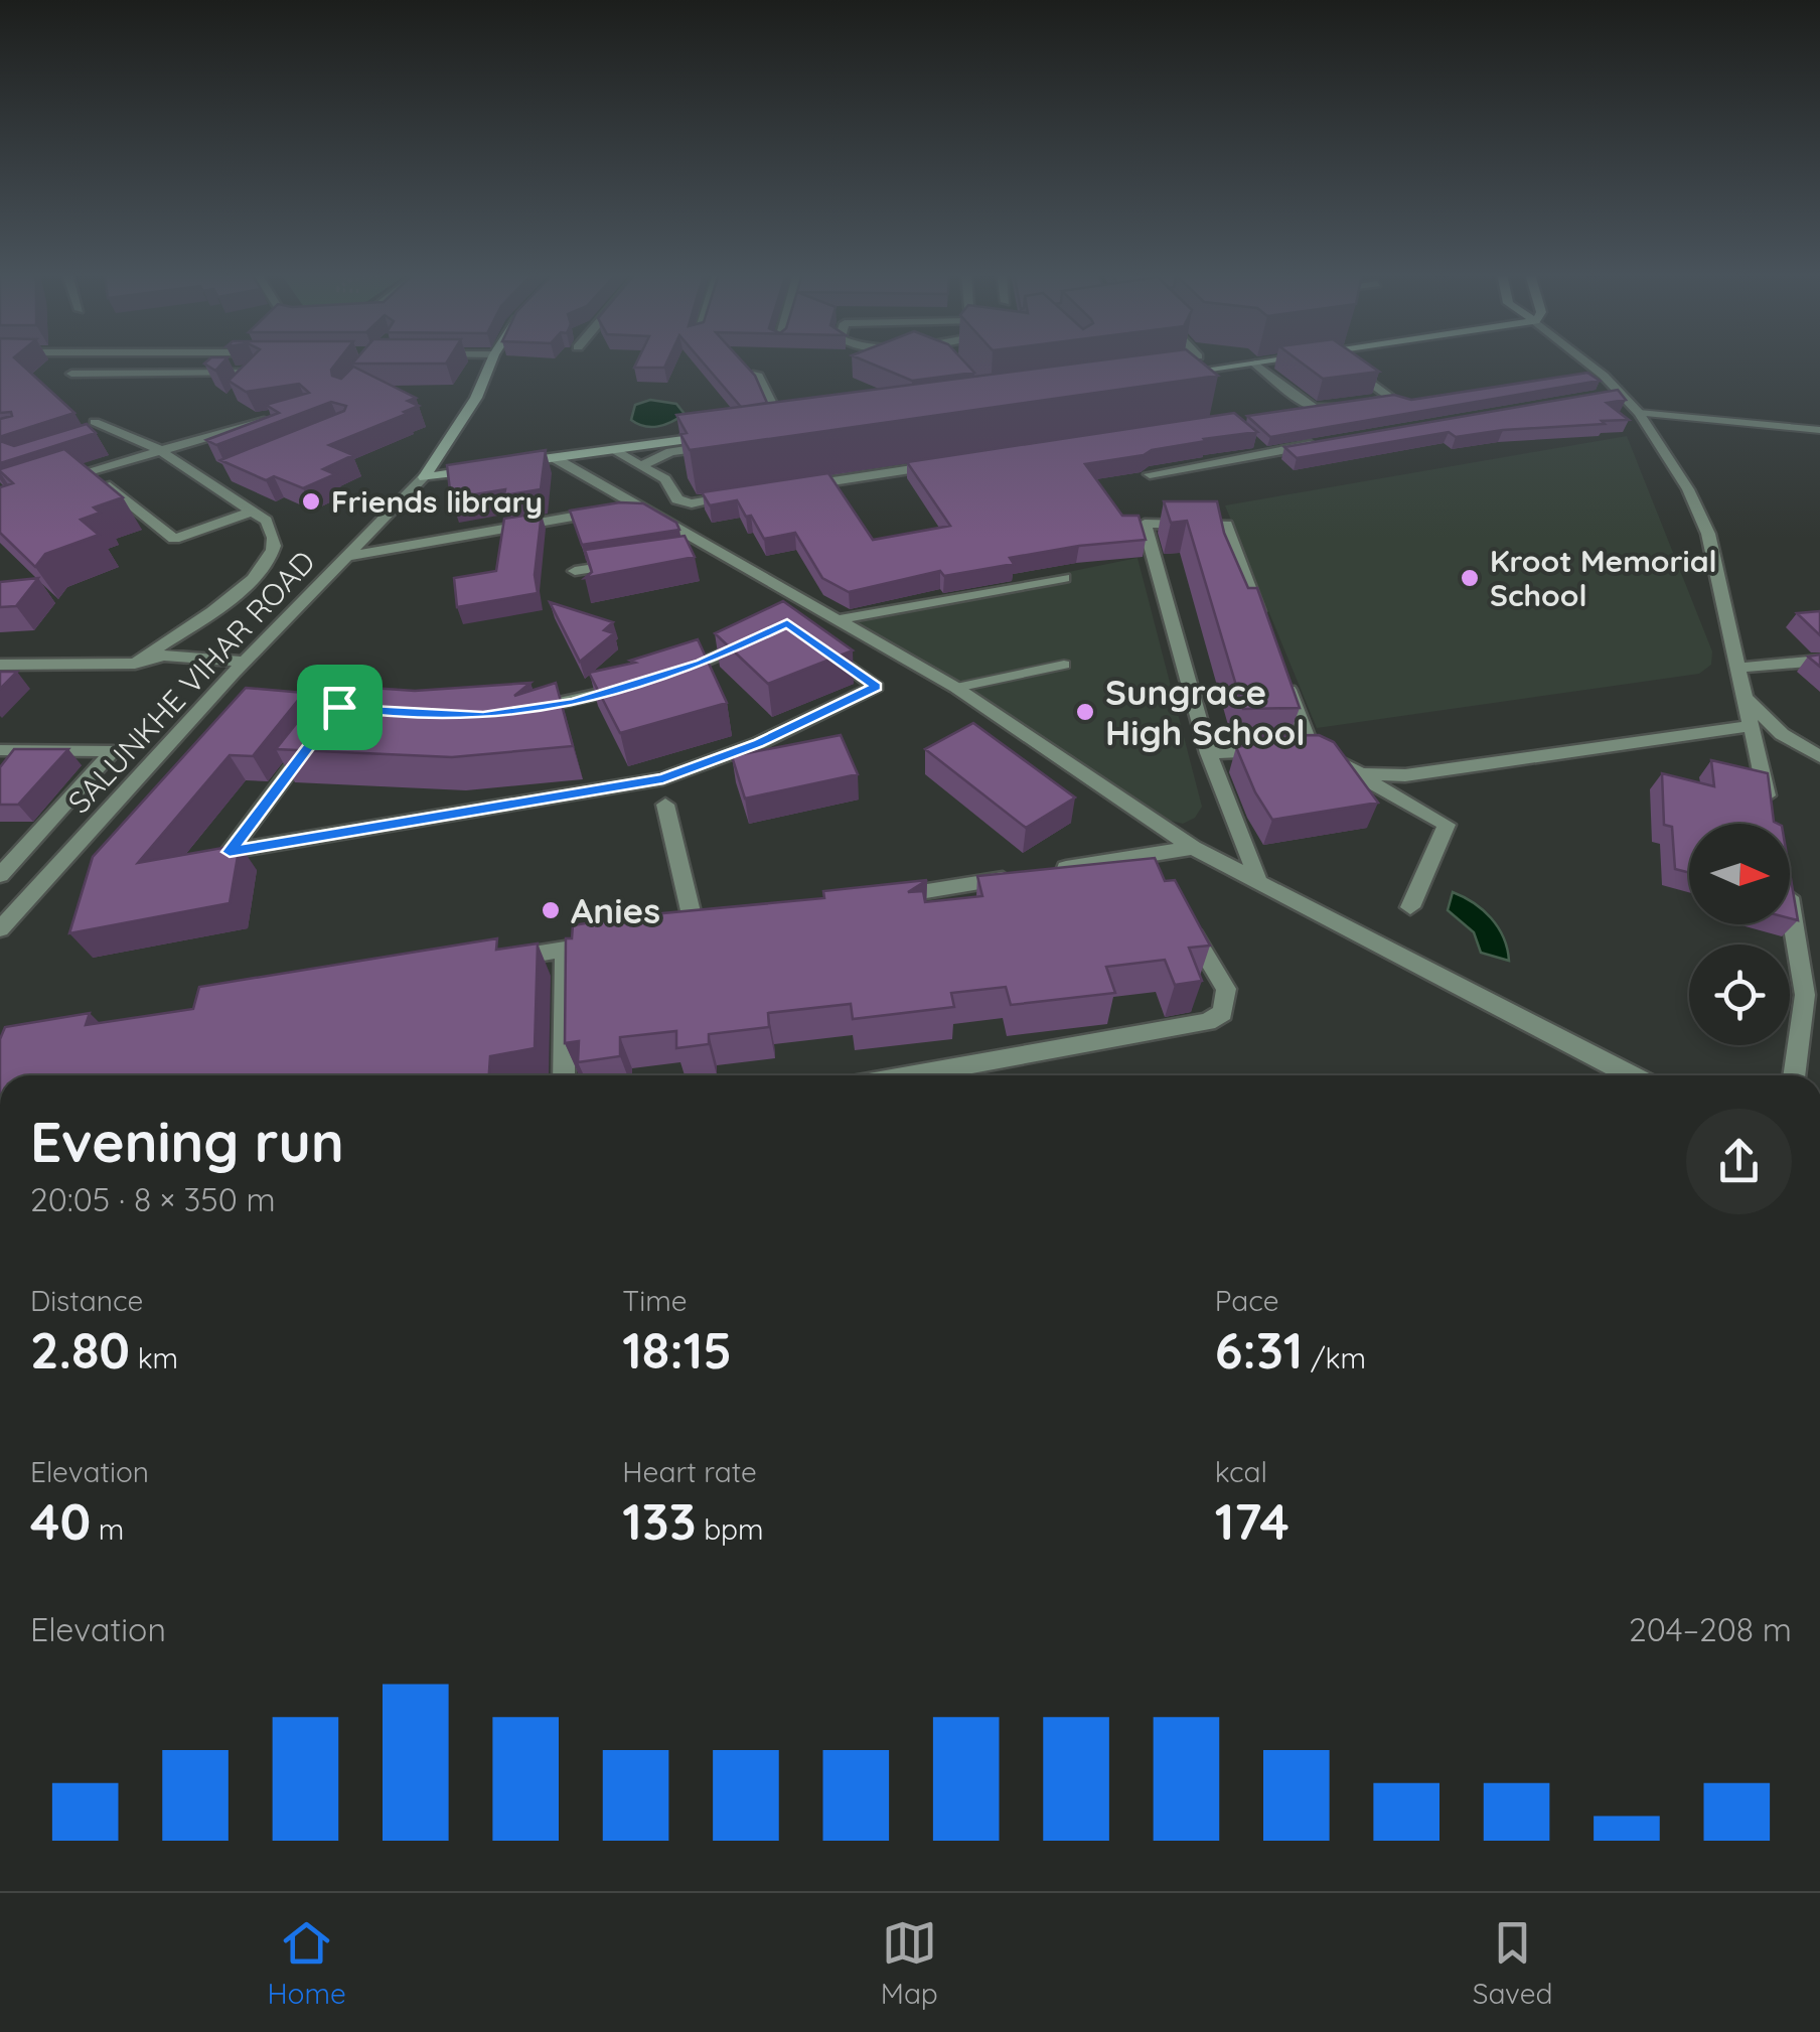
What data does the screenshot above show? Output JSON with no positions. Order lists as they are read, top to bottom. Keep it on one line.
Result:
{"streets":{"street":["SALUNKHE VIHAR ROAD"]},"places":["Friends library","Kroot Memorial School","Sungrace High School","Anies"],"north":"right","page":{"heading":["Evening run","20:05 · 8 × 350 m"],"stats":[["Distance","2.80 km"],["Time","18:15"],["Pace","6:31 /km"],["Elevation","40 m"],["Heart rate","133 bpm"],["kcal","174"]],"chart":["Elevation","204–208 m"],"tabs":["Home","Map","Saved"]}}
